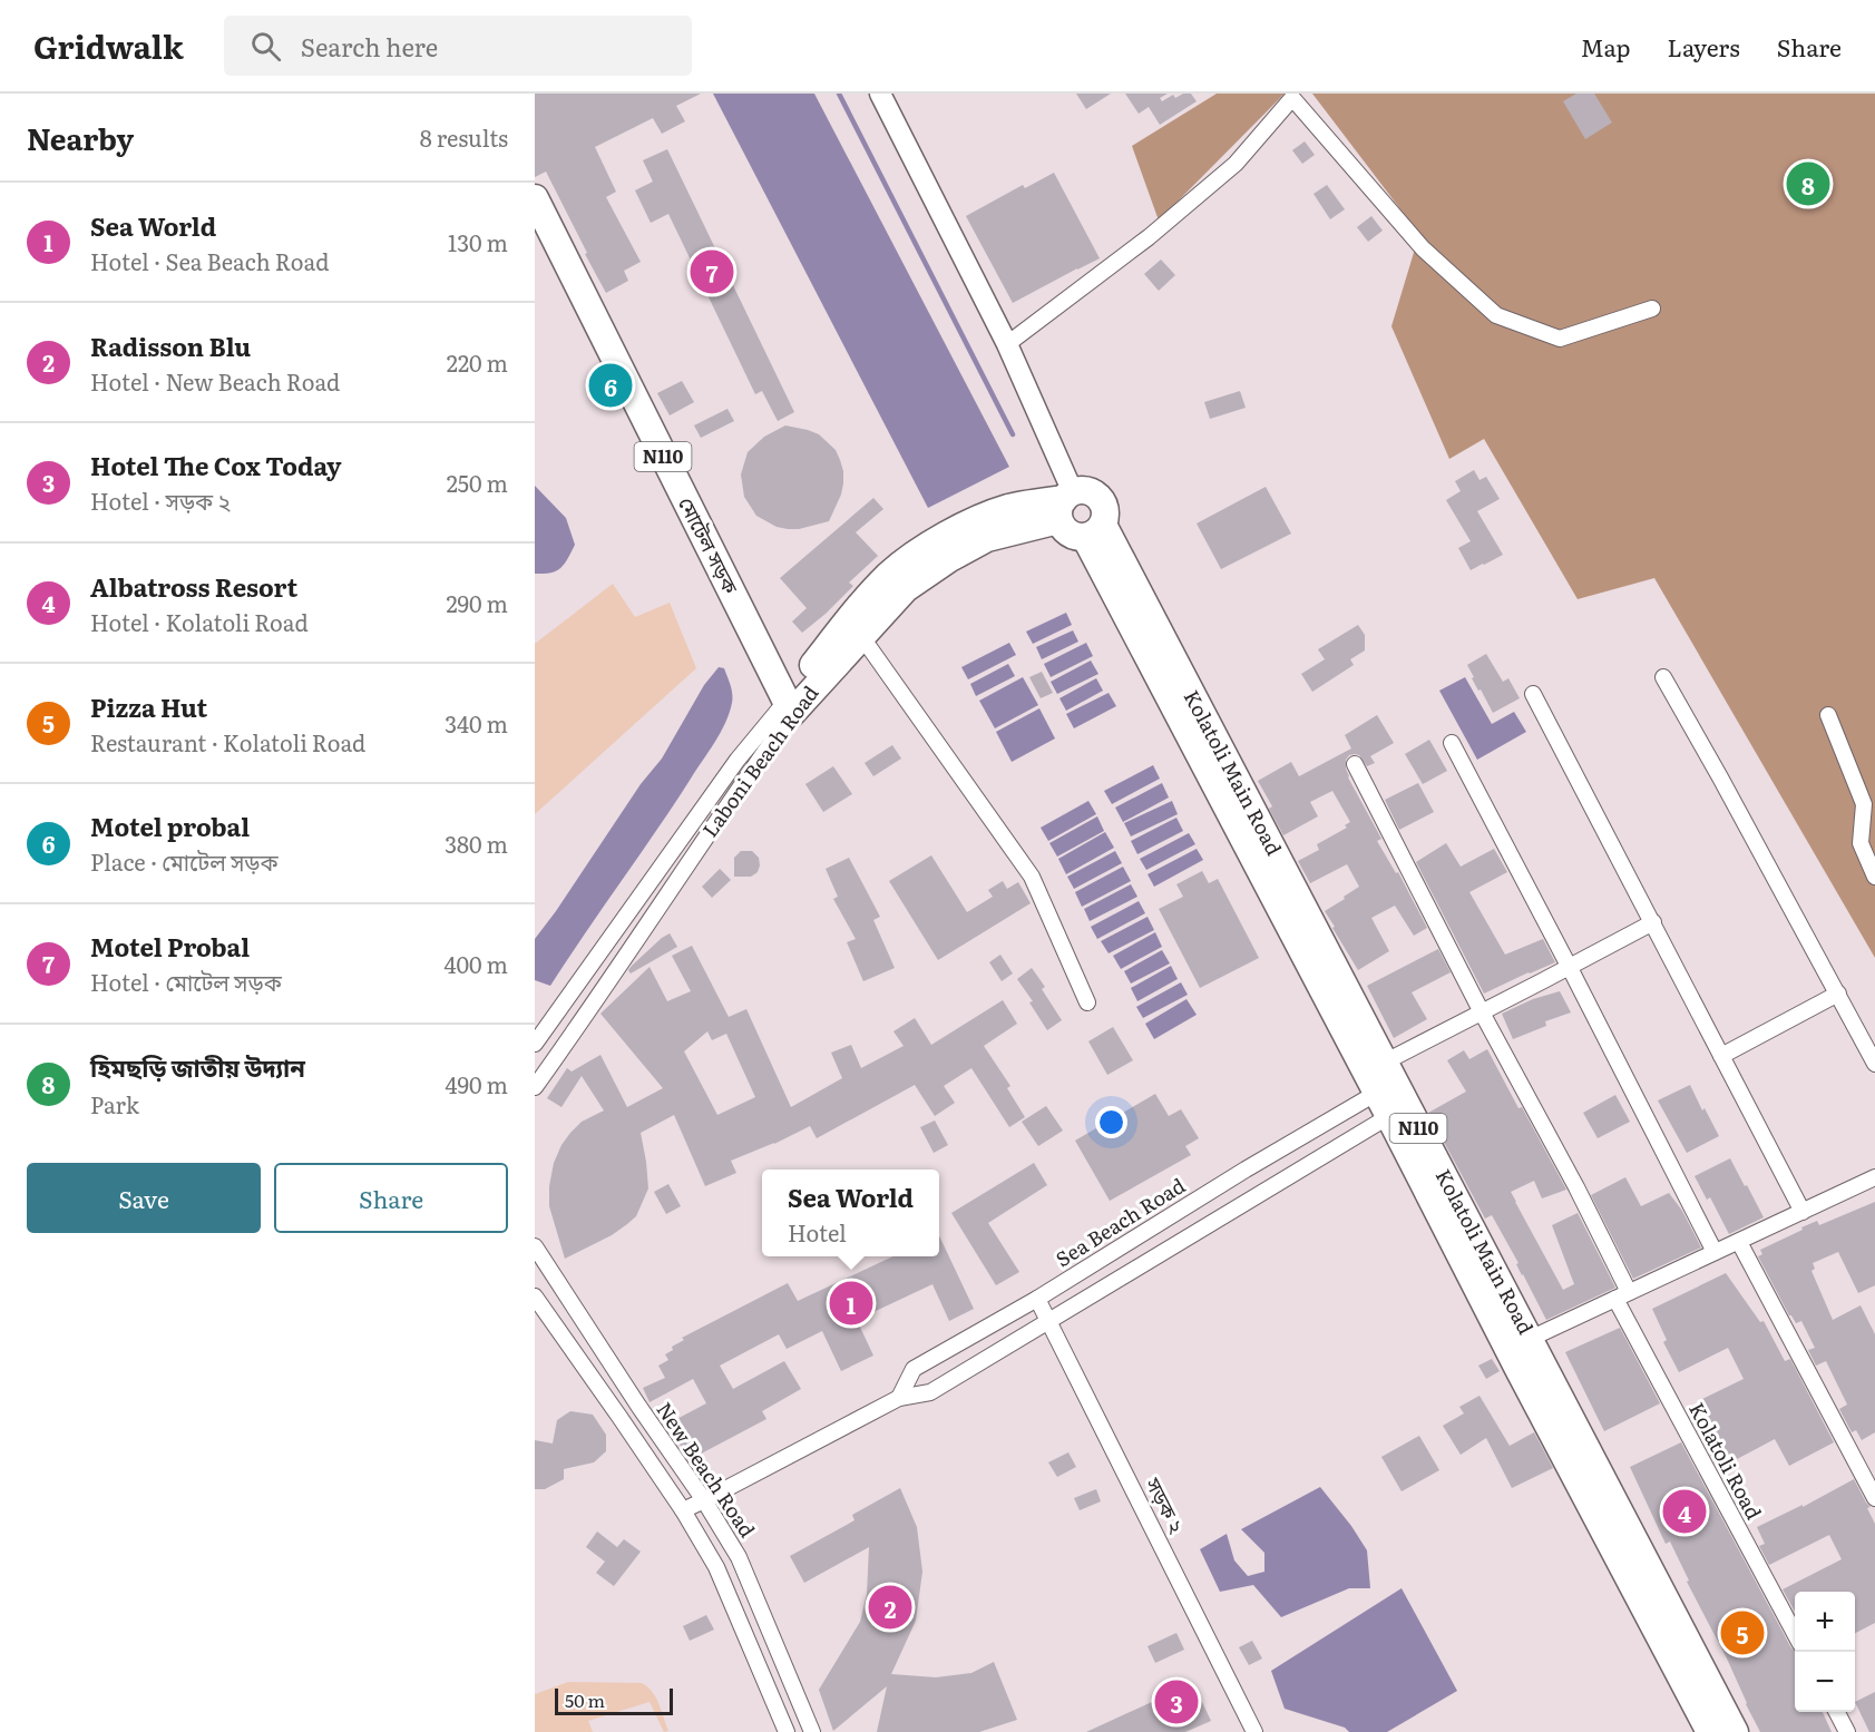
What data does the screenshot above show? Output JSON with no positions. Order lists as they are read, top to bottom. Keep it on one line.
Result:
{"streets":{"highway":["N110","মোটেল সড়ক","Laboni Beach Road","Kolatoli Main Road"],"street":["Sea Beach Road","Kolatoli Road","New Beach Road","সড়ক ২"]},"crossings":[["মোটেল সড়ক","Laboni Beach Road"],["Laboni Beach Road","Kolatoli Main Road"],["Kolatoli Main Road","Sea Beach Road"],["Sea Beach Road","সড়ক ২"]],"scale_bar":"50 m","page":{"header":"Gridwalk","search":"Search here","nav":["Map","Layers","Share"],"heading":["Nearby","8 results"],"pins":["8","7","6","1","4","2","5","3"],"list":[{"mark":"1","name":"Sea World","note":"Hotel · Sea Beach Road","value":"130 m"},{"mark":"2","name":"Radisson Blu","note":"Hotel · New Beach Road","value":"220 m"},{"mark":"3","name":"Hotel The Cox Today","note":"Hotel · সড়ক ২","value":"250 m"},{"mark":"4","name":"Albatross Resort","note":"Hotel · Kolatoli Road","value":"290 m"},{"mark":"5","name":"Pizza Hut","note":"Restaurant · Kolatoli Road","value":"340 m"},{"mark":"6","name":"Motel probal","note":"Place · মোটেল সড়ক","value":"380 m"},{"mark":"7","name":"Motel Probal","note":"Hotel · মোটেল সড়ক","value":"400 m"},{"mark":"8","name":"হিমছড়ি জাতীয় উদ্যান","note":"Park","value":"490 m"}],"buttons":["Save","Share"],"popup":["Sea World","Hotel"],"map_buttons":["+","−"],"scale":"50 m"}}
